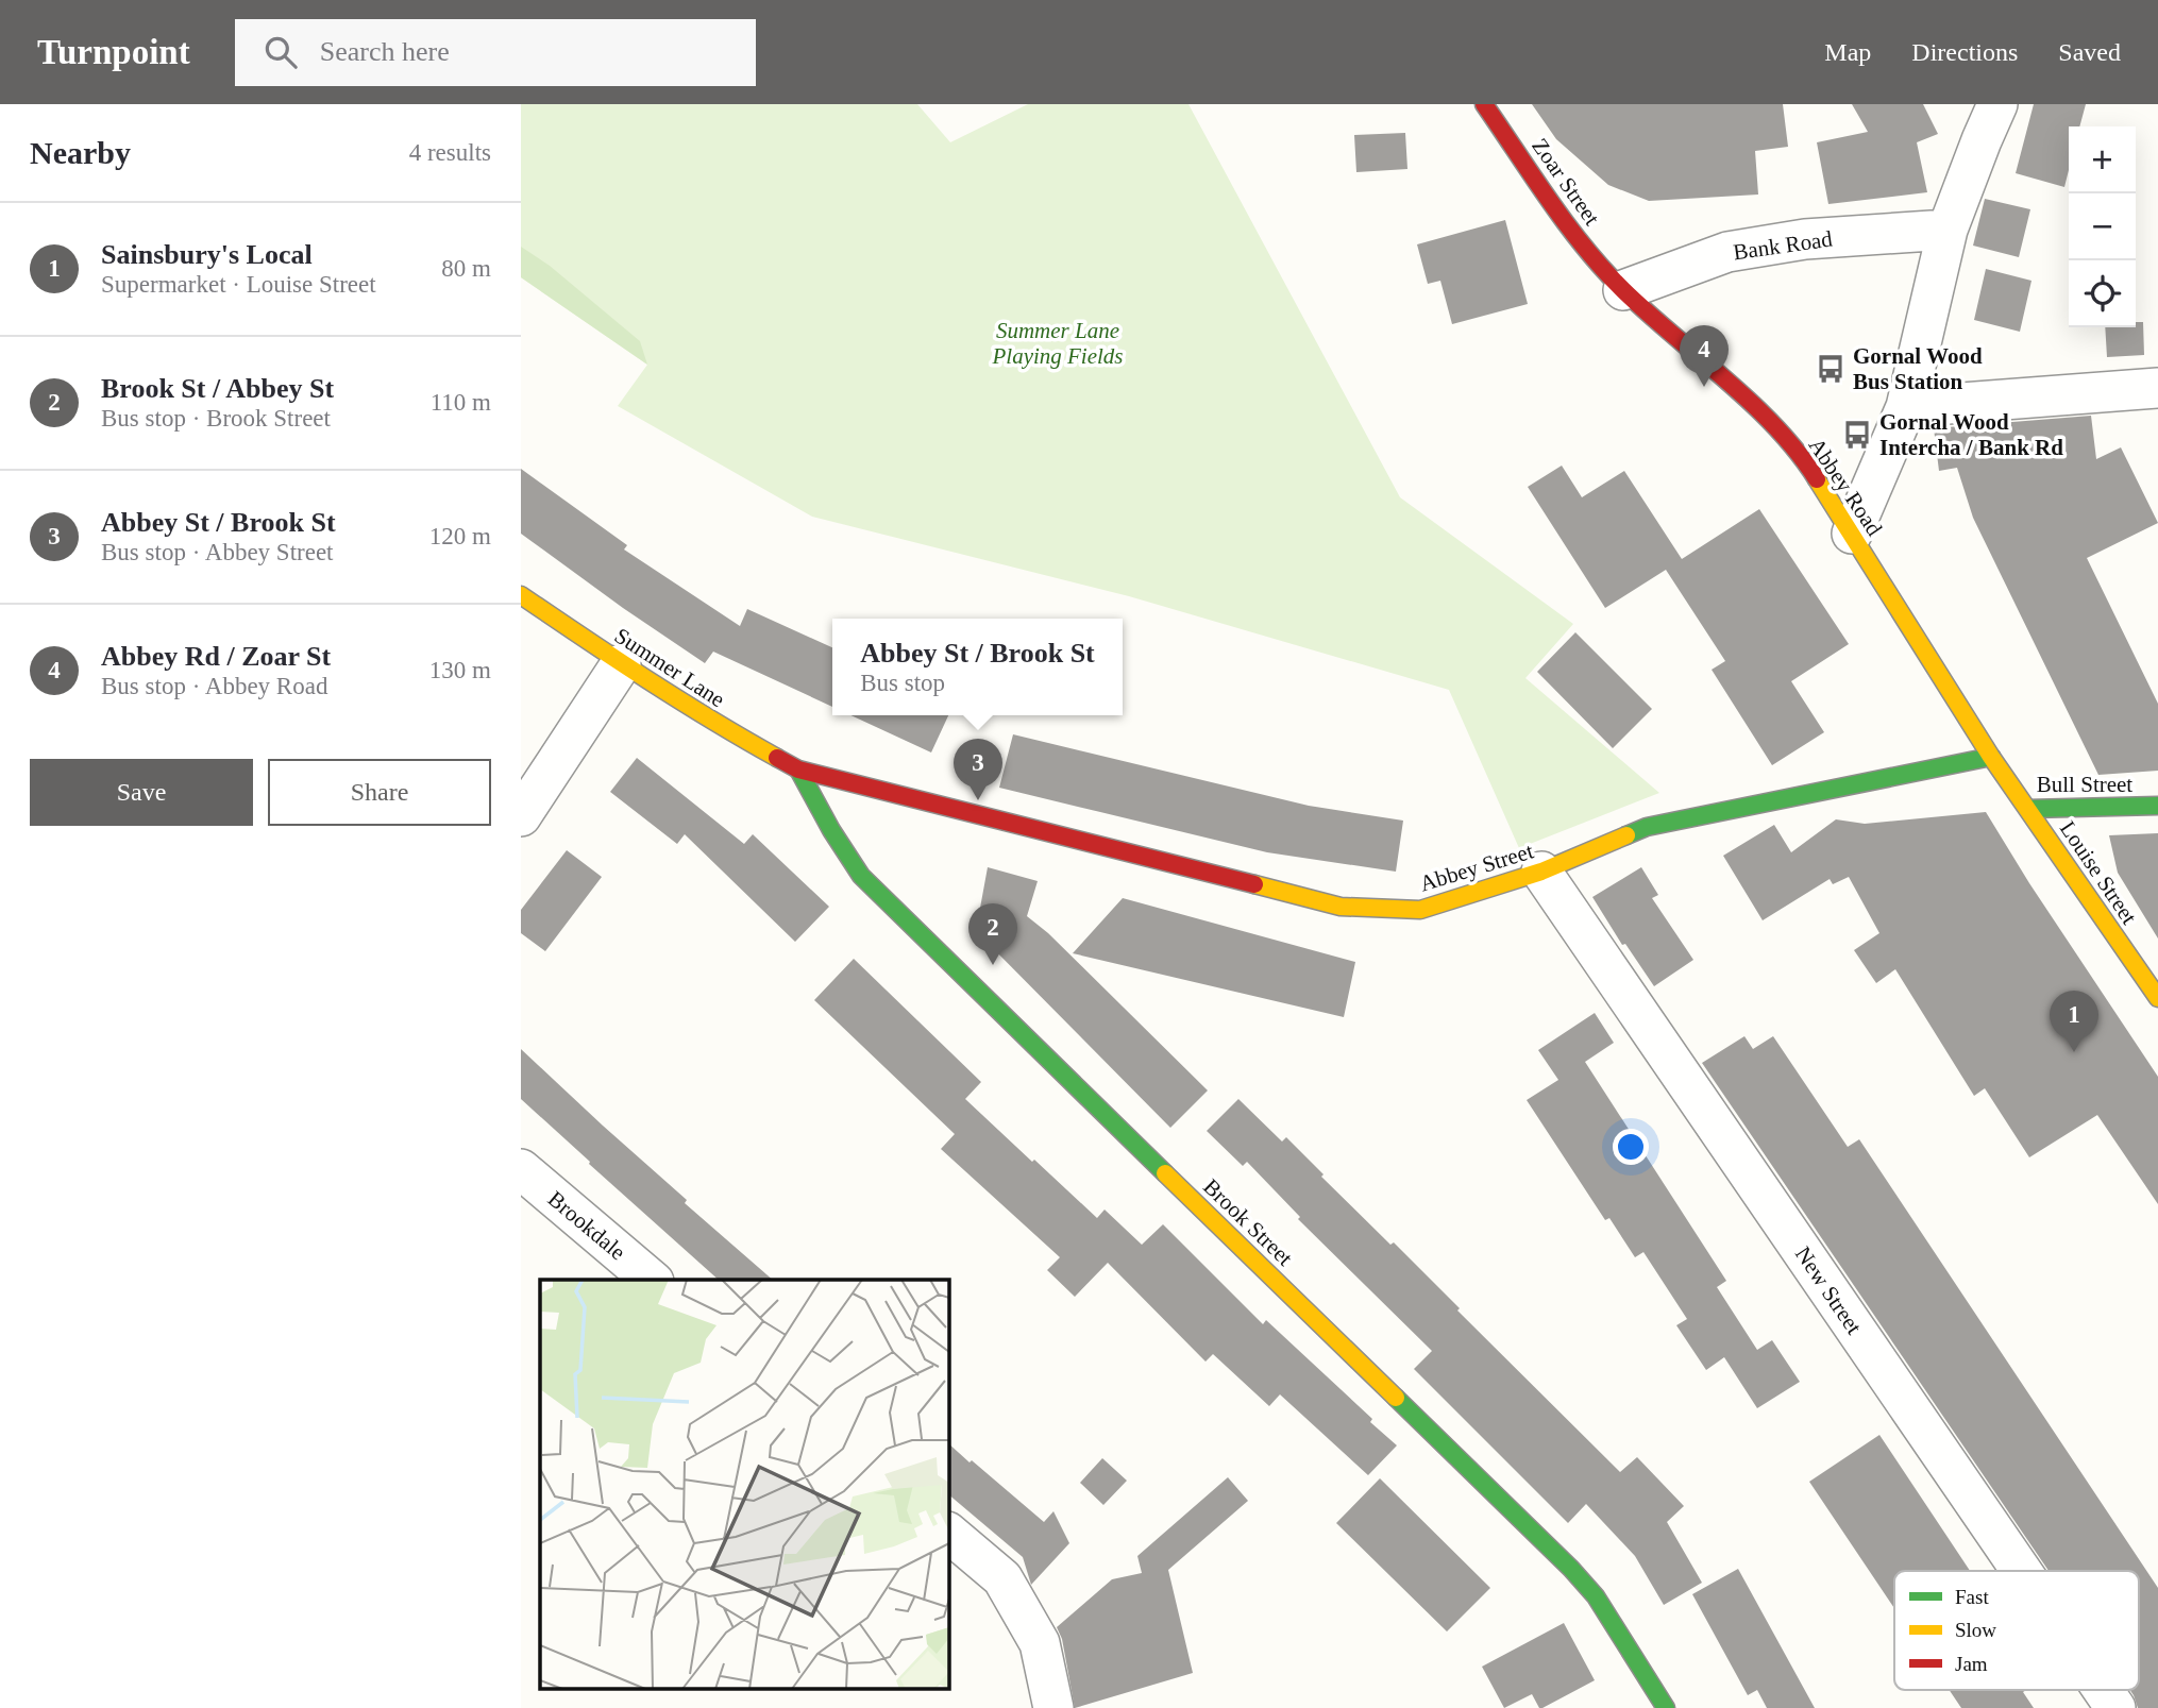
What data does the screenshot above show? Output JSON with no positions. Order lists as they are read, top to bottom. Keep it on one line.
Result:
{"streets":{"street":["Zoar Street","Bank Road","Abbey Road","Summer Lane","Bull Street","Abbey Street","Louise Street","Brook Street","Brookdale","New Street"]},"crossings":[["Zoar Street","Abbey Road"],["Bank Road","Abbey Road"],["Abbey Road","Bull Street"],["Abbey Road","Abbey Street"],["Summer Lane","Abbey Street"],["Summer Lane","Brook Street"],["Bull Street","Abbey Street"],["Bull Street","Louise Street"],["Abbey Street","Brook Street"],["Abbey Street","New Street"]],"parks":["Summer Lane Playing Fields"],"places":{"bus stop":["Gornal Wood Bus Station","Gornal Wood Intercha / Bank Rd"]},"legend":["Fast","Slow","Jam"],"page":{"header":"Turnpoint","search":"Search here","nav":["Map","Directions","Saved"],"heading":["Nearby","4 results"],"map_buttons":["+","−"],"list":[{"mark":"1","name":"Sainsbury's Local","note":"Supermarket · Louise Street","value":"80 m"},{"mark":"2","name":"Brook St / Abbey St","note":"Bus stop · Brook Street","value":"110 m"},{"mark":"3","name":"Abbey St / Brook St","note":"Bus stop · Abbey Street","value":"120 m"},{"mark":"4","name":"Abbey Rd / Zoar St","note":"Bus stop · Abbey Road","value":"130 m"}],"pins":["4","3","2","1"],"popup":["Abbey St / Brook St","Bus stop"],"buttons":["Save","Share"]}}
